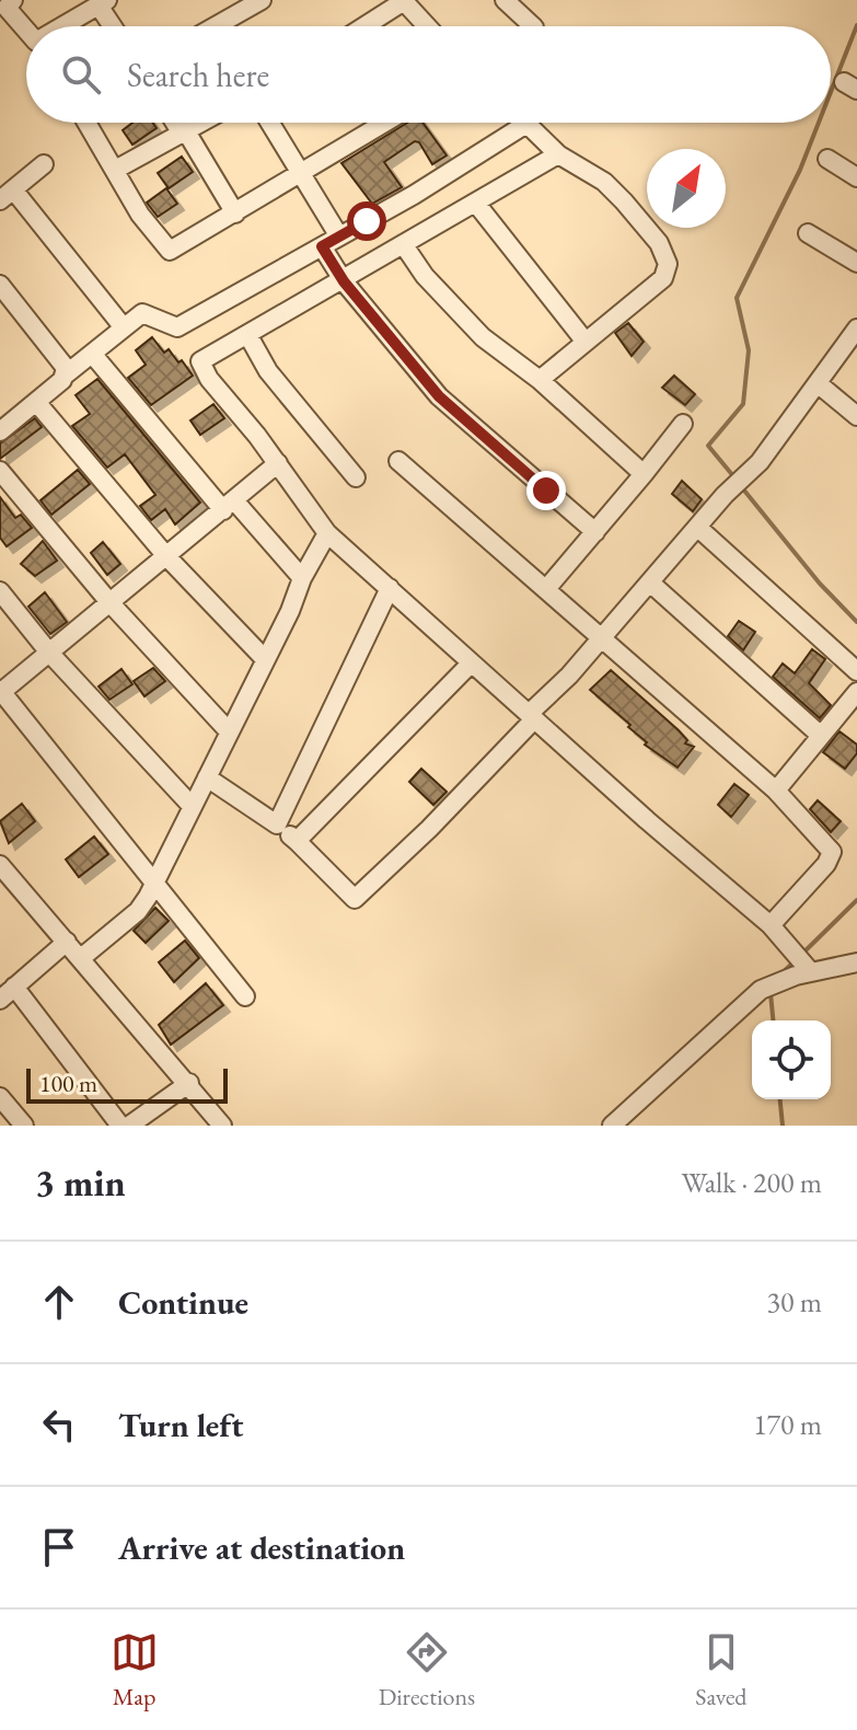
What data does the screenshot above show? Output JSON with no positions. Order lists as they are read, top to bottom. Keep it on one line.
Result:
{"scale_bar":"100 m","north":"top right","page":{"search":"Search here","scale":"100 m","heading":["3 min","Walk · 200 m"],"list":[["Continue","30 m"],["Turn left","170 m"],"Arrive at destination"],"nav":["Map","Directions","Saved"]}}
